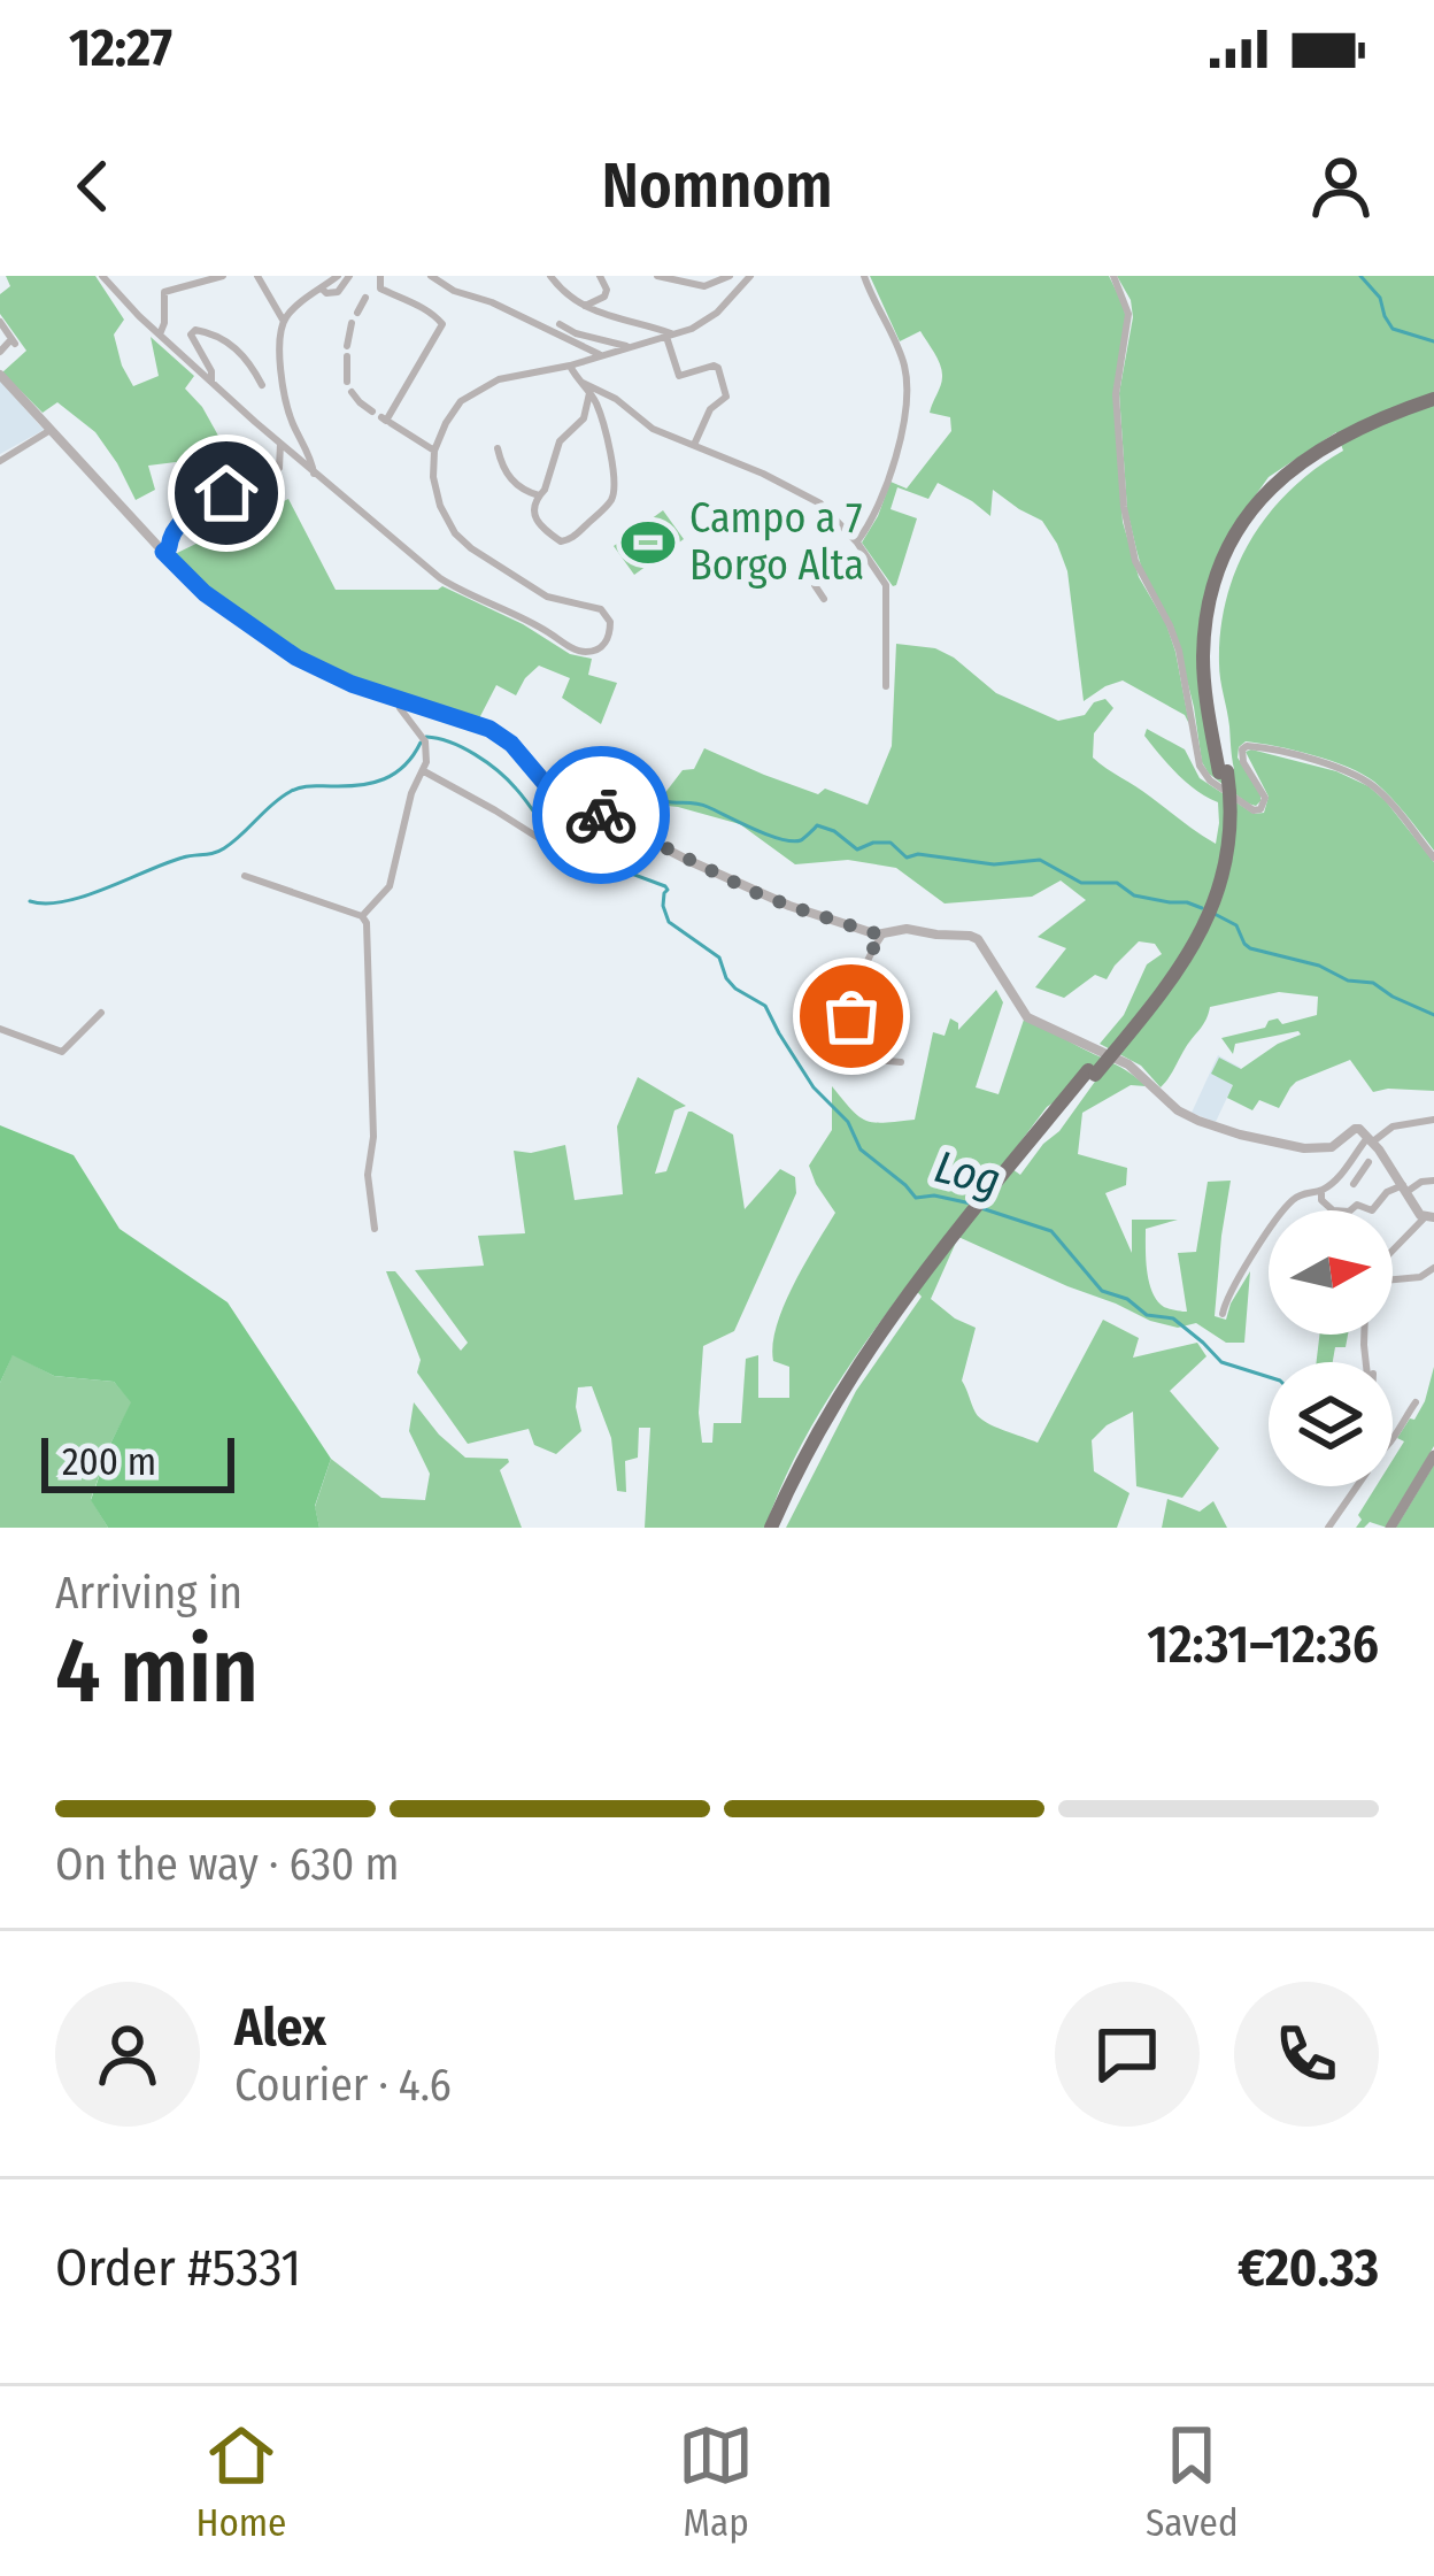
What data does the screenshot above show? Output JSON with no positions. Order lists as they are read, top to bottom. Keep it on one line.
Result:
{"water":["Log"],"places":{"sports":["Campo a 7 Borgo Alta"]},"scale_bar":"200 m","north":"right","page":{"status":"12:27","header":"Nomnom","scale":"200 m","heading":["4 min","Arriving in","12:31–12:36"],"panel":["Alex","Courier · 4.6","Order #5331","€20.33"],"bar":"On the way · 630 m","tabs":["Home","Map","Saved"]}}
